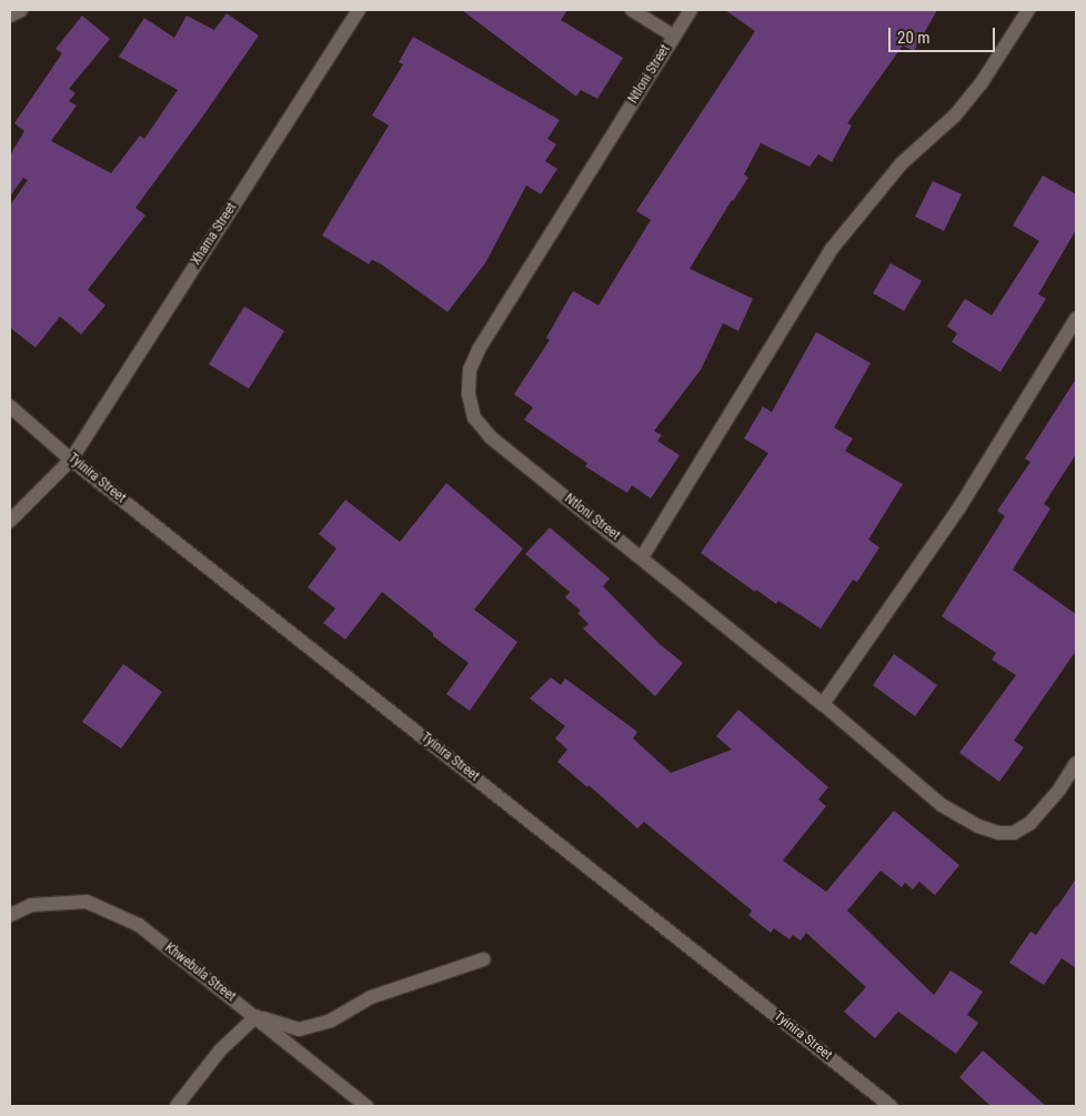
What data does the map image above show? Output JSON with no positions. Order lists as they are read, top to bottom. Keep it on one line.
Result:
{"streets":{"street":["Ntloni Street","Xhama Street","Tyinira Street","Khwebula Street"]},"crossings":[["Xhama Street","Tyinira Street"]],"scale_bar":"20 m"}
